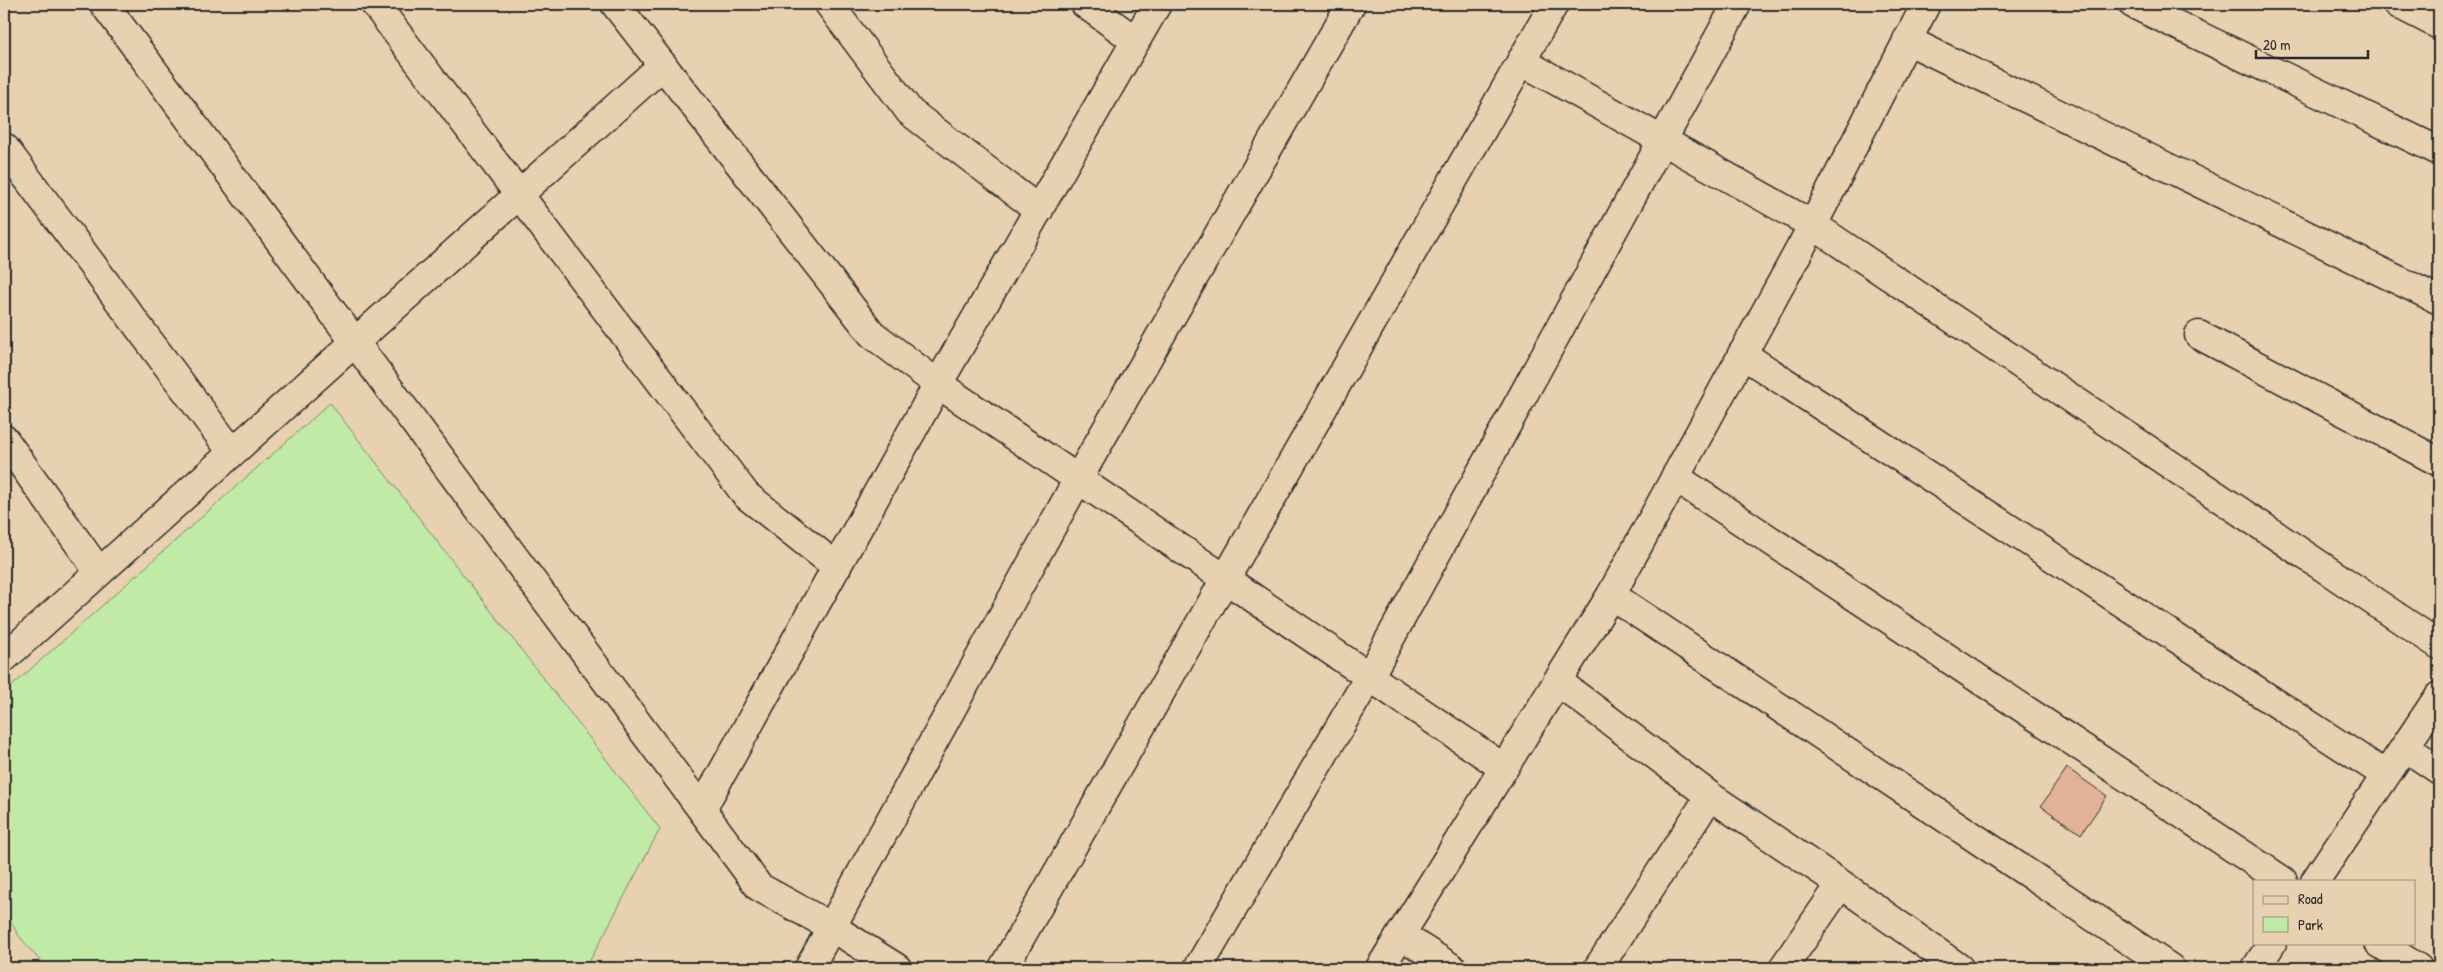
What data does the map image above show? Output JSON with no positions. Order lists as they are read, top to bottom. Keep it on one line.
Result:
{"legend":["Road","Park"],"scale_bar":"20 m"}
